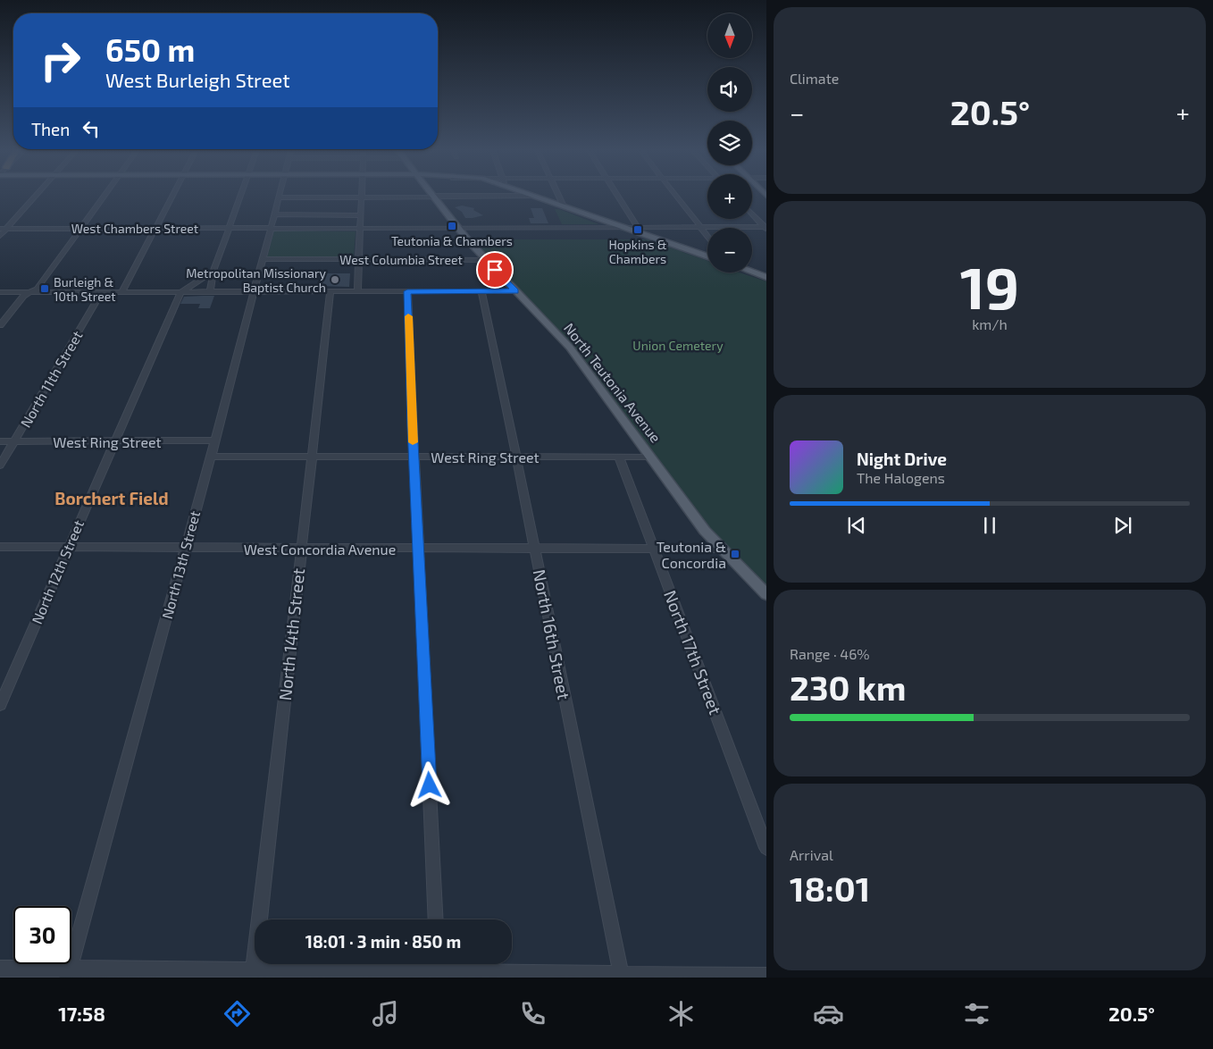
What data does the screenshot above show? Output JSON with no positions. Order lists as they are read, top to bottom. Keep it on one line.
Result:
{"streets":{"main road":["North Teutonia Avenue"],"street":["West Chambers Street","West Columbia Street","North 11th Street","West Ring Street","West Concordia Avenue","North 13th Street","North 12th Street","North 14th Street","North 16th Street","North 17th Street"]},"crossings":[["West Chambers Street","North Teutonia Avenue"],["West Chambers Street","North 13th Street"],["West Columbia Street","North Teutonia Avenue"],["West Columbia Street","North 13th Street"],["North 11th Street","West Ring Street"],["North Teutonia Avenue","West Ring Street"],["North Teutonia Avenue","West Concordia Avenue"],["West Ring Street","North 13th Street"],["West Ring Street","North 12th Street"],["West Ring Street","North 14th Street"],["West Ring Street","North 16th Street"],["West Ring Street","North 17th Street"],["West Concordia Avenue","North 13th Street"],["West Concordia Avenue","North 12th Street"],["West Concordia Avenue","North 14th Street"],["West Concordia Avenue","North 16th Street"],["West Concordia Avenue","North 17th Street"]],"districts":["Borchert Field"],"parks":["Union Cemetery"],"places":{"transit":["Teutonia & Chambers","Hopkins & Chambers","Burleigh & 10th Street","Teutonia & Concordia"],"other":["Metropolitan Missionary Baptist Church"]},"north":"bottom","page":{"tile":["Climate",["19","km/h"],["Range · 46%","230 km"],["Arrival","18:01"]],"map_buttons":["+","−"],"turn":["650 m","West Burleigh Street"],"heat":["−","20.5°","+"],"then":"Then","song":["Night Drive","The Halogens"],"limit":"30","trip":"18:01 · 3 min · 850 m","tabs":["17:58","20.5°"]}}
